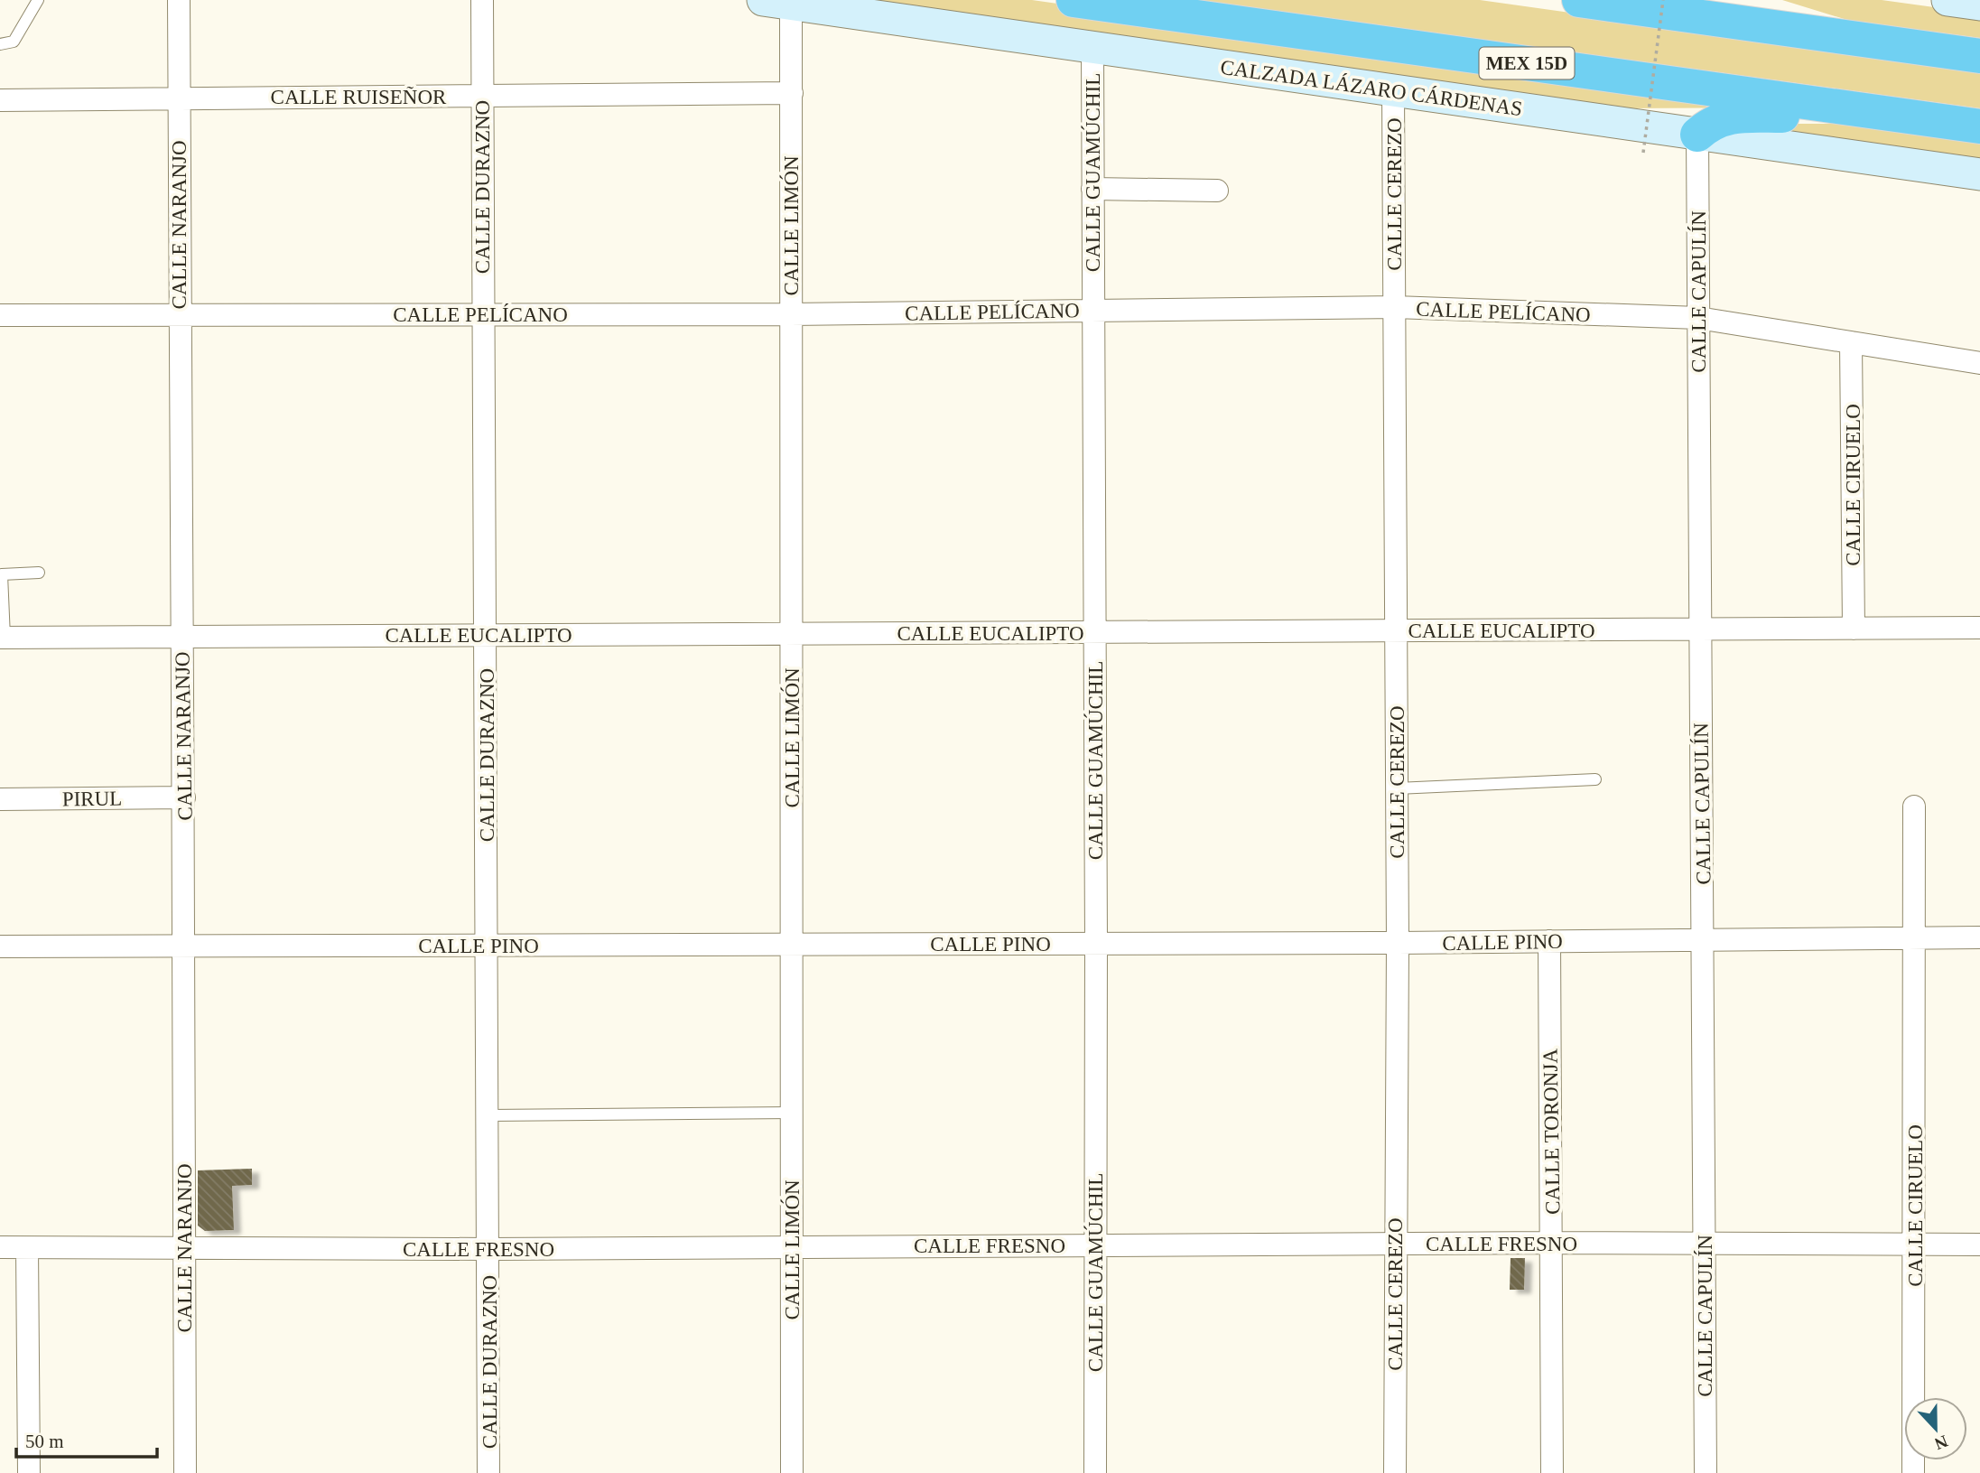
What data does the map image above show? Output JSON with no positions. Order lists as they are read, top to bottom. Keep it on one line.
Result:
{"streets":{"highway":["MEX 15D"],"main road":["CALZADA LÁZARO CÁRDENAS"],"street":["CALLE RUISEÑOR","CALLE GUAMÚCHIL","CALLE DURAZNO","CALLE CEREZO","CALLE NARANJO","CALLE LIMÓN","CALLE CAPULÍN","CALLE PELÍCANO","CALLE CIRUELO","CALLE EUCALIPTO","PIRUL","CALLE PINO","CALLE TORONJA","CALLE FRESNO"]},"crossings":[["CALZADA LÁZARO CÁRDENAS","CALLE GUAMÚCHIL"],["CALZADA LÁZARO CÁRDENAS","CALLE CEREZO"],["CALZADA LÁZARO CÁRDENAS","CALLE LIMÓN"],["CALZADA LÁZARO CÁRDENAS","CALLE CAPULÍN"],["CALLE RUISEÑOR","CALLE DURAZNO"],["CALLE RUISEÑOR","CALLE NARANJO"],["CALLE RUISEÑOR","CALLE LIMÓN"],["CALLE GUAMÚCHIL","CALLE PELÍCANO"],["CALLE GUAMÚCHIL","CALLE EUCALIPTO"],["CALLE GUAMÚCHIL","CALLE PINO"],["CALLE GUAMÚCHIL","CALLE FRESNO"],["CALLE DURAZNO","CALLE PELÍCANO"],["CALLE DURAZNO","CALLE EUCALIPTO"],["CALLE DURAZNO","CALLE PINO"],["CALLE DURAZNO","CALLE FRESNO"],["CALLE CEREZO","CALLE PELÍCANO"],["CALLE CEREZO","CALLE EUCALIPTO"],["CALLE CEREZO","CALLE PINO"],["CALLE CEREZO","CALLE FRESNO"],["CALLE NARANJO","CALLE PELÍCANO"],["CALLE NARANJO","CALLE EUCALIPTO"],["CALLE NARANJO","PIRUL"],["CALLE NARANJO","CALLE PINO"],["CALLE NARANJO","CALLE FRESNO"],["CALLE LIMÓN","CALLE PELÍCANO"],["CALLE LIMÓN","CALLE EUCALIPTO"],["CALLE LIMÓN","CALLE PINO"],["CALLE LIMÓN","CALLE FRESNO"],["CALLE CAPULÍN","CALLE PELÍCANO"],["CALLE CAPULÍN","CALLE EUCALIPTO"],["CALLE CAPULÍN","CALLE PINO"],["CALLE CAPULÍN","CALLE FRESNO"],["CALLE PELÍCANO","CALLE CIRUELO"],["CALLE CIRUELO","CALLE EUCALIPTO"],["CALLE CIRUELO","CALLE PINO"],["CALLE CIRUELO","CALLE FRESNO"],["CALLE PINO","CALLE TORONJA"],["CALLE TORONJA","CALLE FRESNO"]],"scale_bar":"50 m","north":"bottom"}
